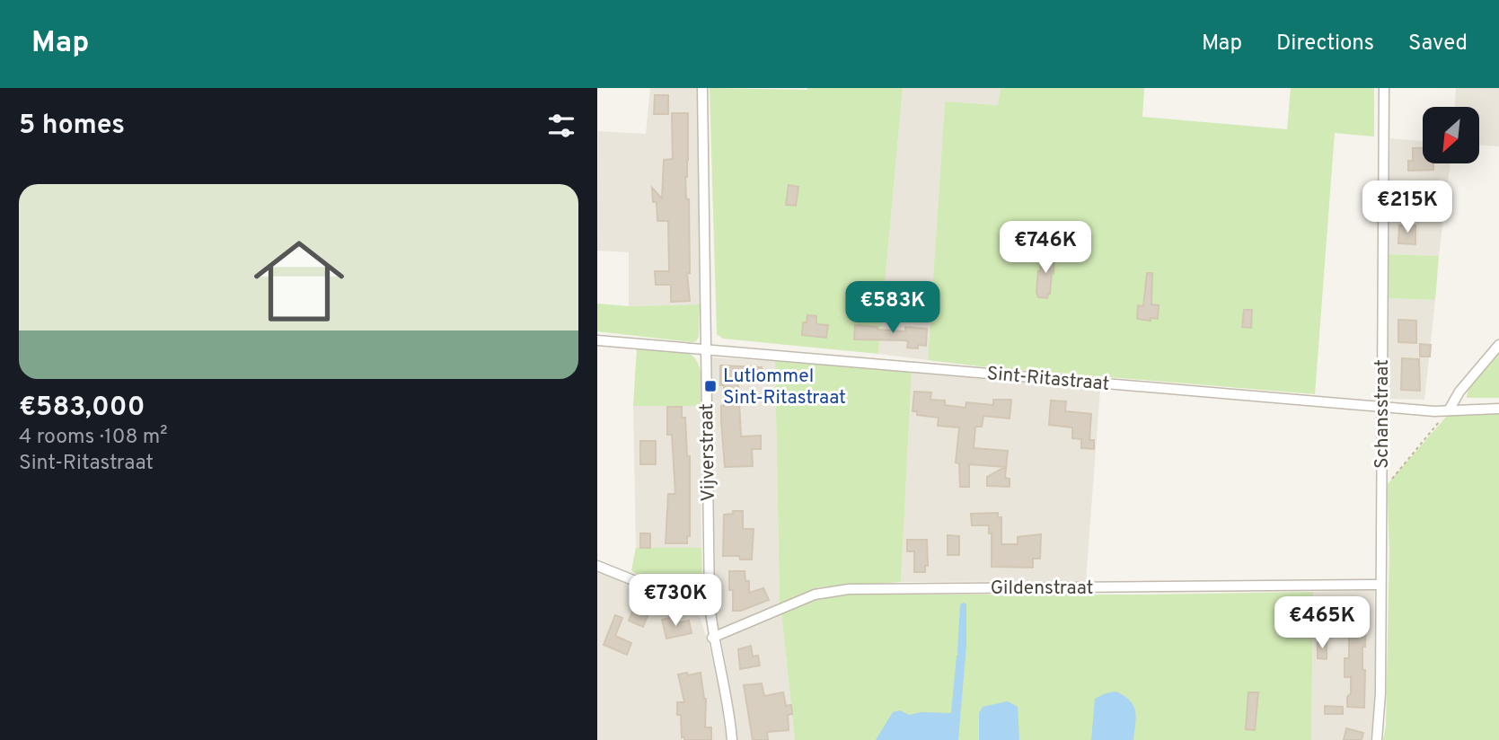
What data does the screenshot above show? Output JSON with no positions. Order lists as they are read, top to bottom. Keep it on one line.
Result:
{"streets":{"street":["Sint-Ritastraat","Schansstraat","Vijverstraat","Gildenstraat"]},"crossings":[["Sint-Ritastraat","Schansstraat"],["Sint-Ritastraat","Vijverstraat"],["Schansstraat","Gildenstraat"],["Vijverstraat","Gildenstraat"]],"places":{"transit":["Lutlommel Sint-Ritastraat"]},"north":"bottom left","page":{"header":"Map","nav":["Map","Directions","Saved"],"heading":"5 homes","list":[{"name":"€583,000","note":"4 rooms · 108 m² · Sint-Ritastraat"}],"price":["€215K","€746K","€583K","€730K","€465K"]}}
